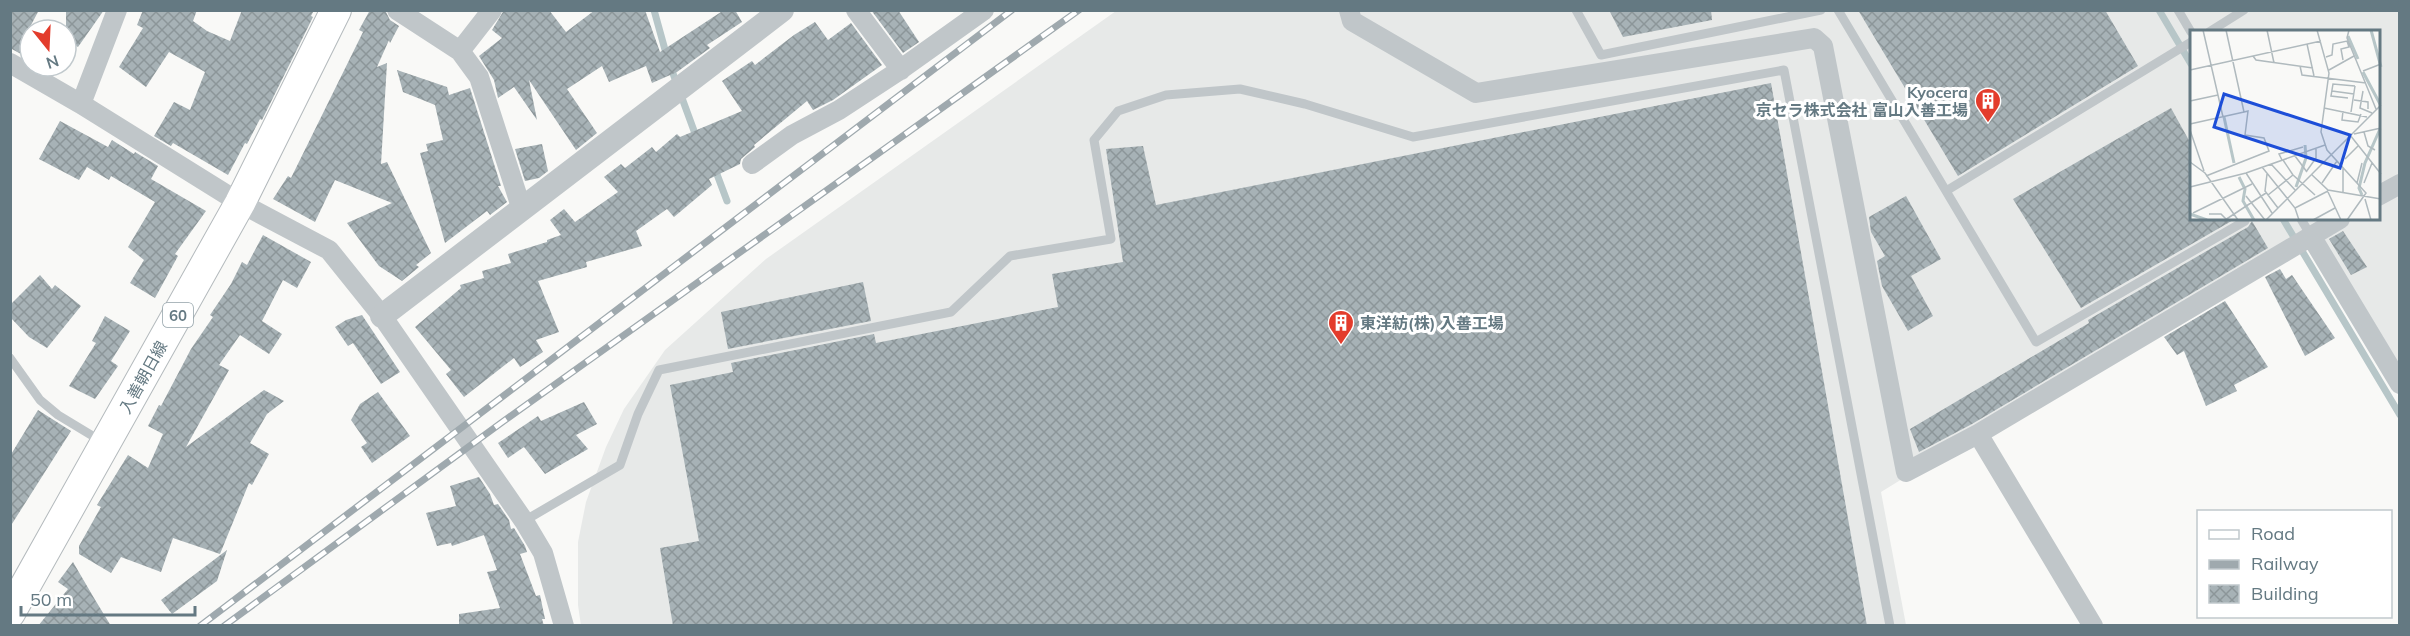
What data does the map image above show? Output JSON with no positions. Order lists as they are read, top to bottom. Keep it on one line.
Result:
{"streets":{"main road":["60","入善朝日線"]},"places":{"building":["Kyocera 京セラ株式会社 富山入善工場","東洋紡(株) 入善工場"]},"legend":["Road","Railway","Building"],"scale_bar":"50 m","north":"bottom"}
